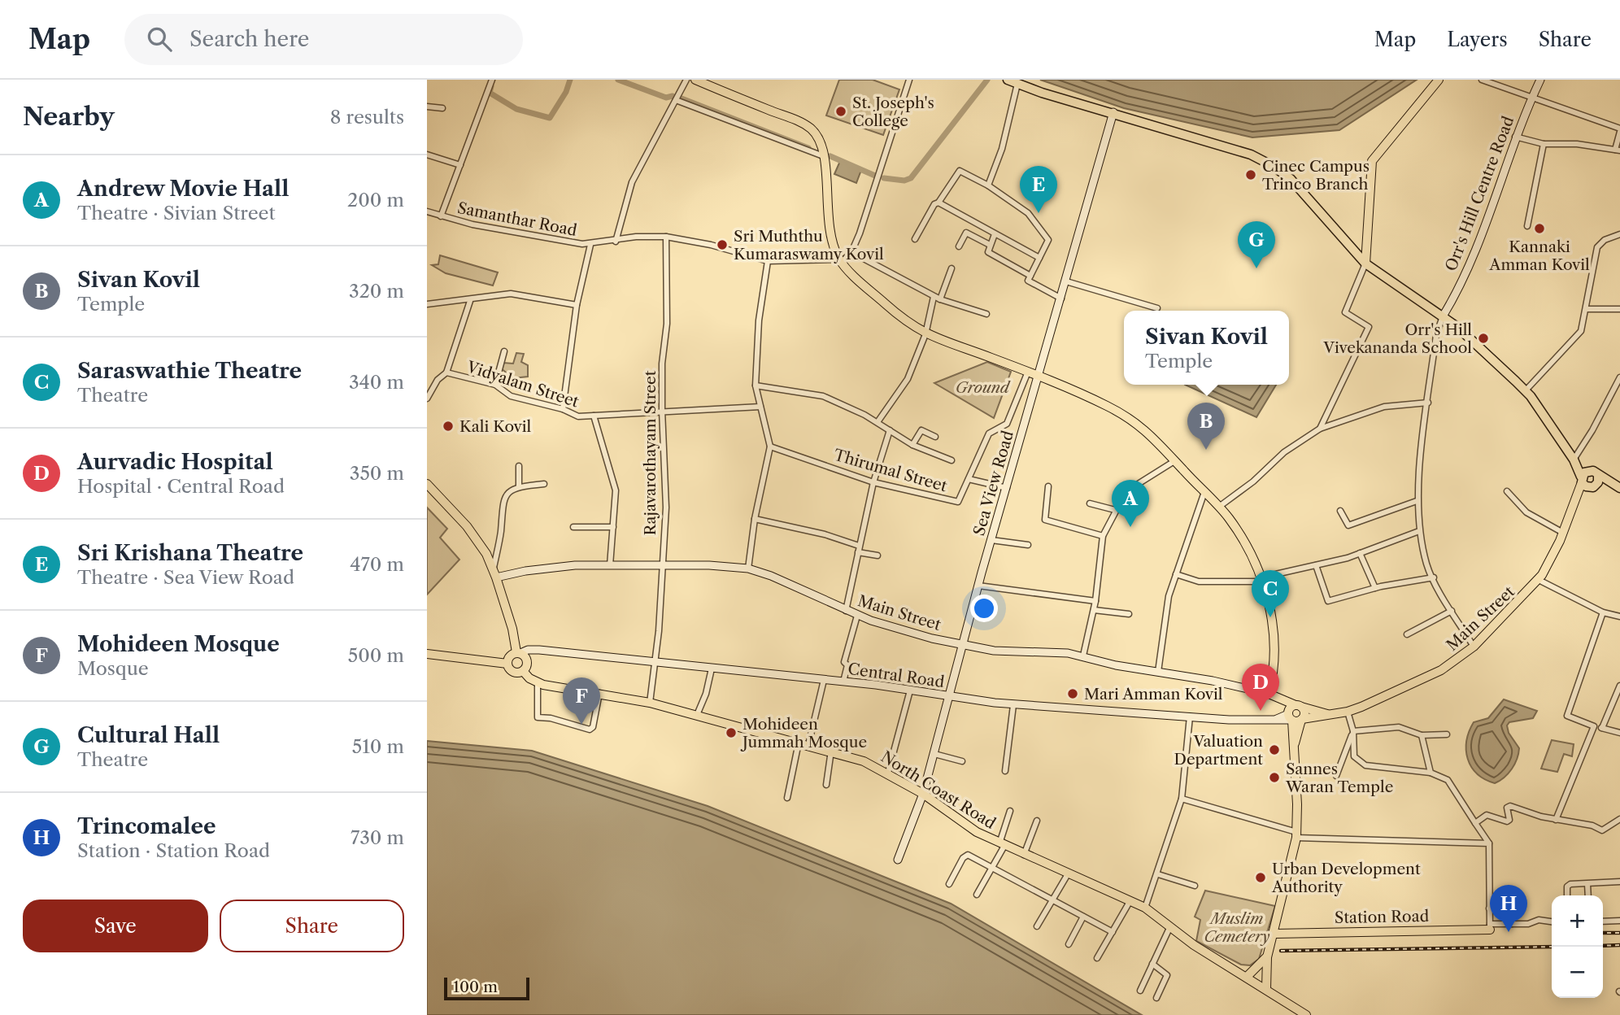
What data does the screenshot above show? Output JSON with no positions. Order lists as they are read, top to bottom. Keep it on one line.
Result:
{"streets":{"main road":["Orr's Hill Centre Road","Sea View Road","Main Street","Central Road","North Coast Road","Station Road"],"street":["Samanthar Road","Vidyalam Street","Rajavarothayam Street","Thirumal Street"]},"crossings":[["Samanthar Road","Rajavarothayam Street"],["Vidyalam Street","Rajavarothayam Street"],["Rajavarothayam Street","Main Street"],["Rajavarothayam Street","Central Road"],["Rajavarothayam Street","North Coast Road"],["Sea View Road","Main Street"],["Sea View Road","Central Road"],["Sea View Road","North Coast Road"],["Main Street","Central Road"]],"parks":["Ground","Muslim Cemetery"],"places":["St. Joseph's College","Cinec Campus Trinco Branch","Kannaki Amman Kovil","Sri Muththu Kumaraswamy Kovil","Orr's Hill Vivekananda School","Kali Kovil","Mari Amman Kovil","Mohideen Jummah Mosque","Valuation Department","Sannes Waran Temple","Urban Development Authority"],"scale_bar":"100 m","page":{"header":"Map","search":"Search here","nav":["Map","Layers","Share"],"heading":["Nearby","8 results"],"list":[{"mark":"A","name":"Andrew Movie Hall","note":"Theatre · Sivian Street","value":"200 m"},{"mark":"B","name":"Sivan Kovil","note":"Temple","value":"320 m"},{"mark":"C","name":"Saraswathie Theatre","note":"Theatre","value":"340 m"},{"mark":"D","name":"Aurvadic Hospital","note":"Hospital · Central Road","value":"350 m"},{"mark":"E","name":"Sri Krishana Theatre","note":"Theatre · Sea View Road","value":"470 m"},{"mark":"F","name":"Mohideen Mosque","note":"Mosque","value":"500 m"},{"mark":"G","name":"Cultural Hall","note":"Theatre","value":"510 m"},{"mark":"H","name":"Trincomalee","note":"Station · Station Road","value":"730 m"}],"pins":["E","G","B","A","C","D","F","H"],"popup":["Sivan Kovil","Temple"],"buttons":["Save","Share"],"map_buttons":["+","−"],"scale":"100 m"}}
